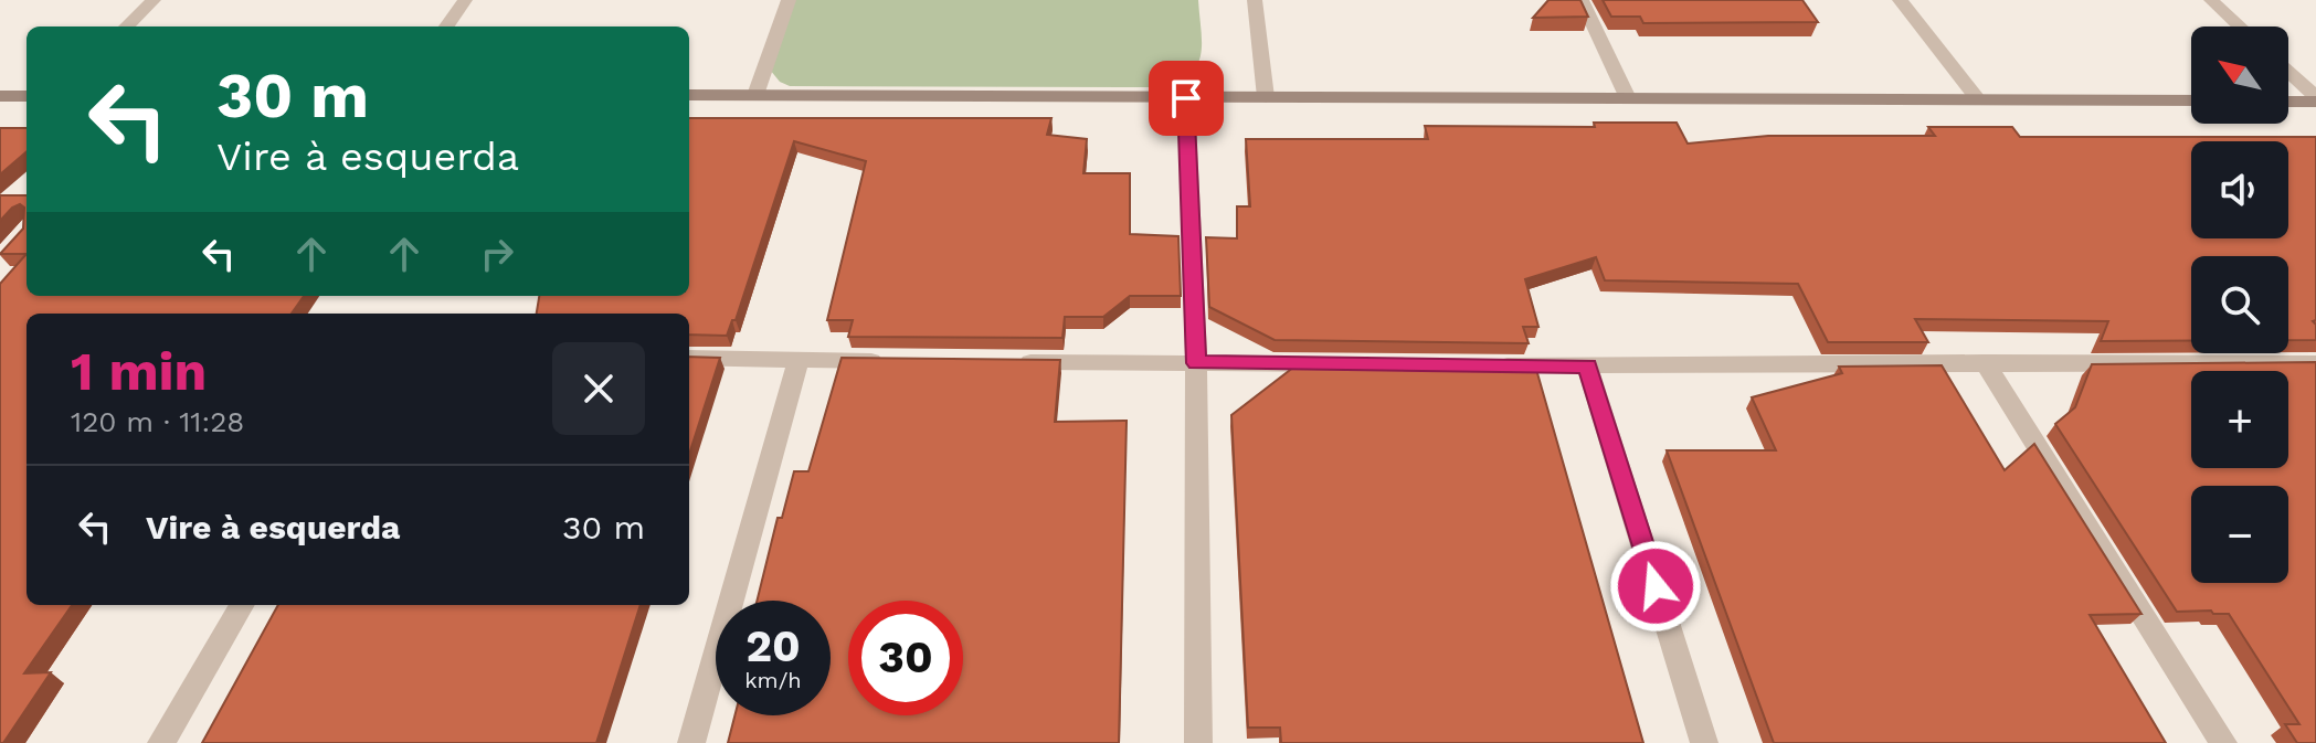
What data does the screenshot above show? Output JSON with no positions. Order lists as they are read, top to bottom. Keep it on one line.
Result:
{"north":"top left","page":{"map_buttons":["+","−"],"turn":["30 m","Vire à esquerda"],"heading":["1 min","120 m · 11:28"],"list":[{"name":"Vire à esquerda","value":"30 m"}],"speed":"20 km/h","limit":"30"}}
